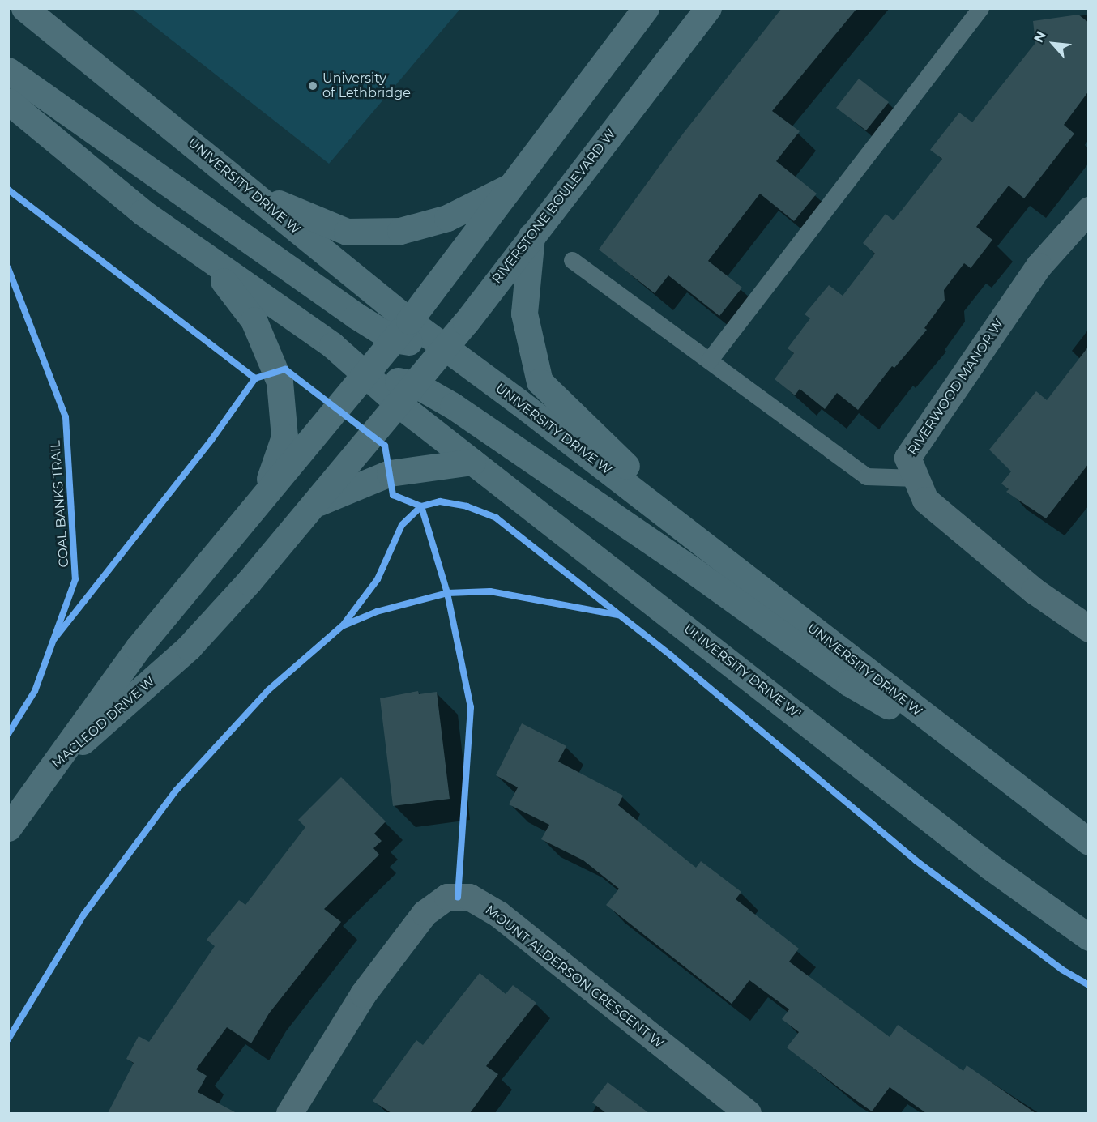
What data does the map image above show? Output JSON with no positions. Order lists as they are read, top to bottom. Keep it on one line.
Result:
{"streets":{"main road":["UNIVERSITY DRIVE W","RIVERSTONE BOULEVARD W","UNIVERSITY DRIVE W'","MACLEOD DRIVE W"],"street":["RIVERWOOD MANOR W","MOUNT ALDERSON CRESCENT W"],"cycle path":["COAL BANKS TRAIL"]},"crossings":[["UNIVERSITY DRIVE W","RIVERSTONE BOULEVARD W"],["RIVERSTONE BOULEVARD W","UNIVERSITY DRIVE W'"],["RIVERSTONE BOULEVARD W","MACLEOD DRIVE W"],["UNIVERSITY DRIVE W'","MACLEOD DRIVE W"]],"places":["University of Lethbridge"],"north":"top left"}
